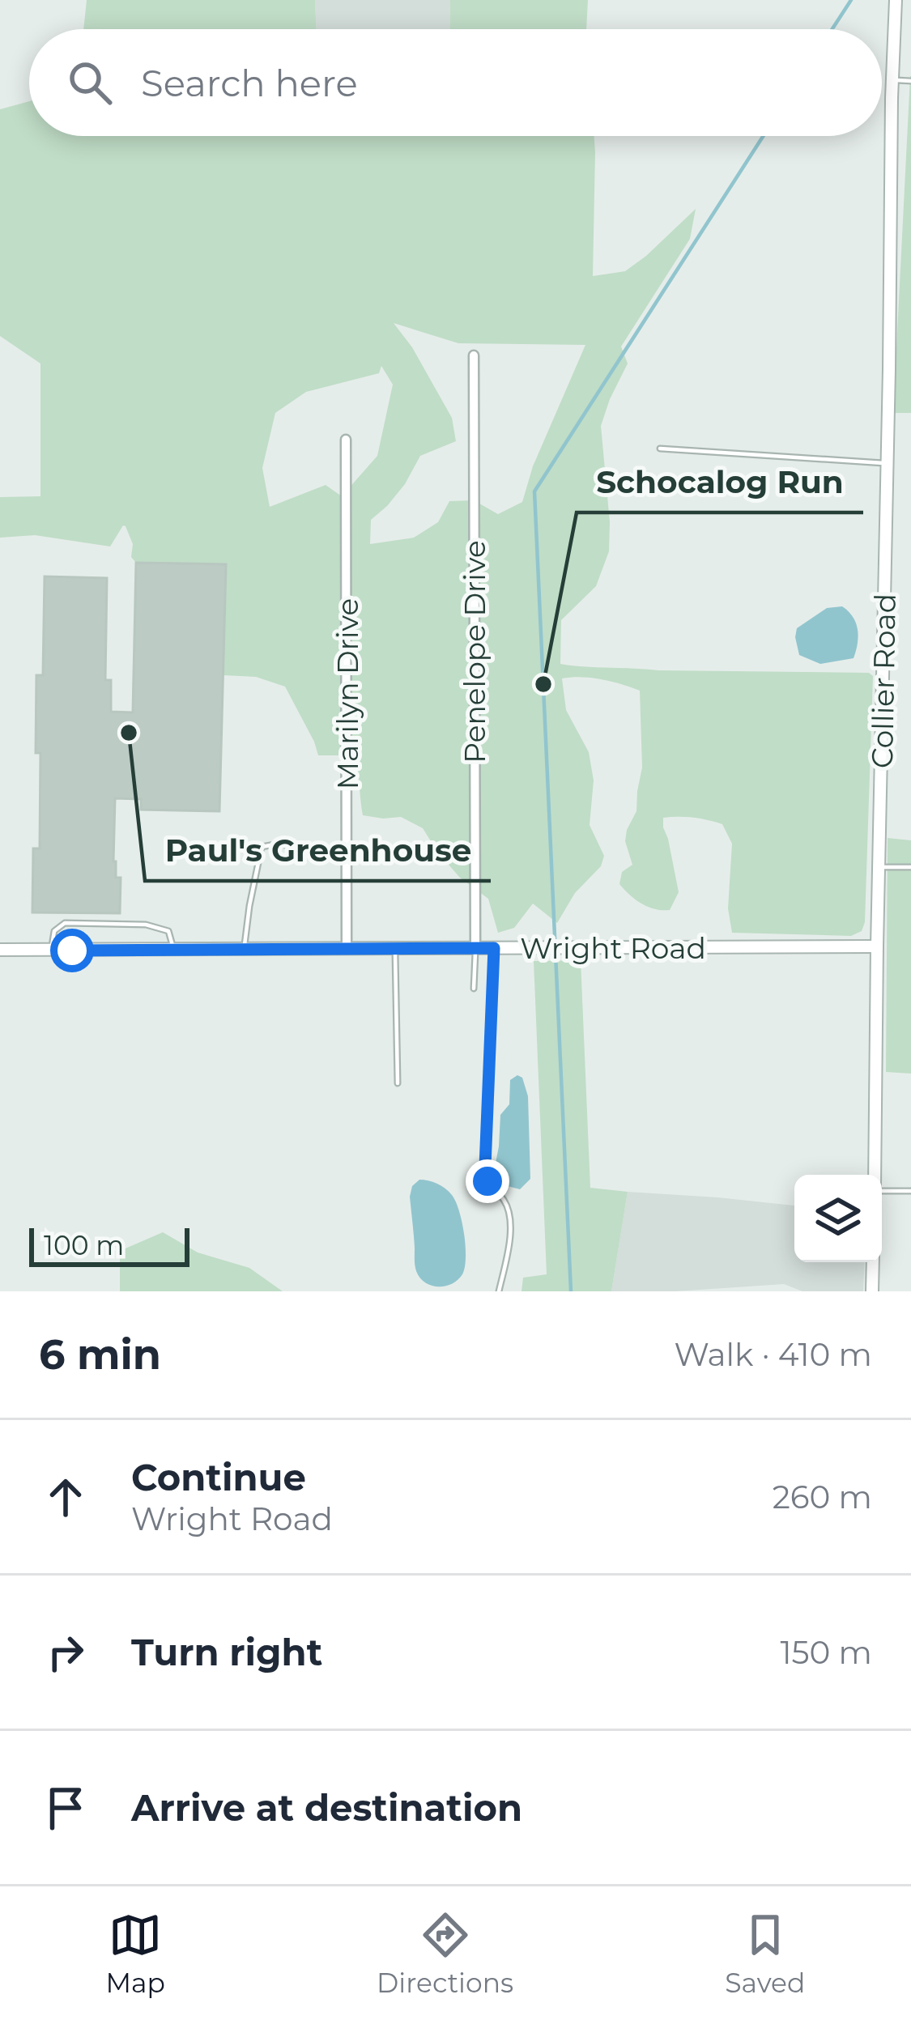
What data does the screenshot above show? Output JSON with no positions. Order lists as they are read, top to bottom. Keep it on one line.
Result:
{"streets":{"street":["Penelope Drive","Collier Road","Marilyn Drive","Wright Road"]},"crossings":[["Penelope Drive","Wright Road"],["Collier Road","Wright Road"],["Marilyn Drive","Wright Road"]],"places":["Schocalog Run","Paul's Greenhouse"],"scale_bar":"100 m","page":{"search":"Search here","scale":"100 m","heading":["6 min","Walk · 410 m"],"list":[["Continue","Wright Road","260 m"],["Turn right","150 m"],"Arrive at destination"],"nav":["Map","Directions","Saved"]}}
